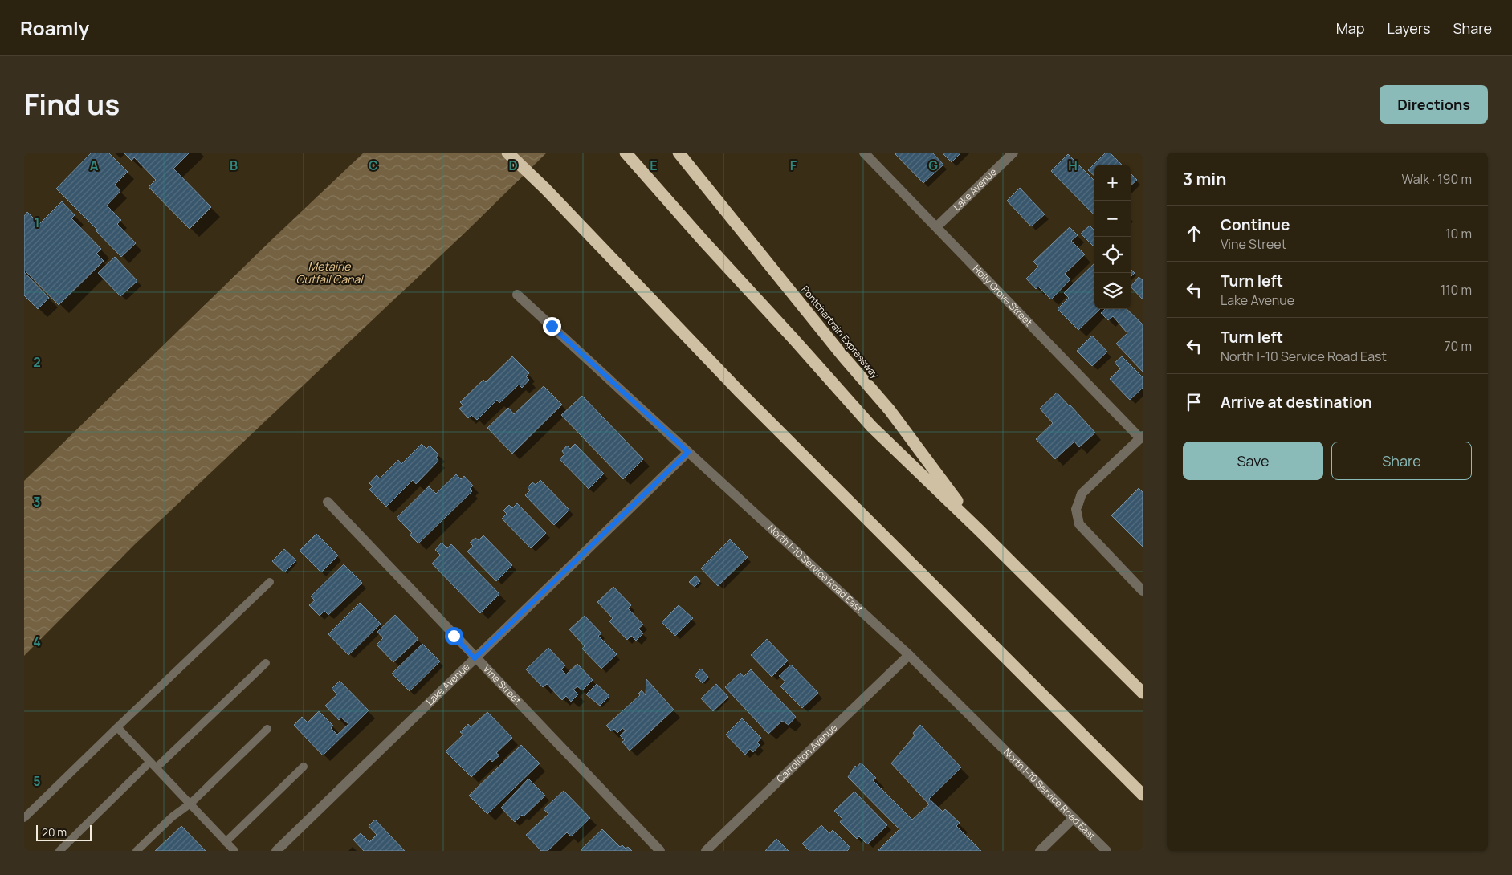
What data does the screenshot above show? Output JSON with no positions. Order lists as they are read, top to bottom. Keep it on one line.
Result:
{"streets":{"highway":["Pontchartrain Expressway"],"street":["Lake Avenue","Holly Grove Street","North I-10 Service Road East","Vine Street","Carrollton Avenue"]},"crossings":[["Lake Avenue","Holly Grove Street"],["Lake Avenue","North I-10 Service Road East"],["Lake Avenue","Vine Street"],["North I-10 Service Road East","Carrollton Avenue"]],"water":["Metairie Outfall Canal"],"scale_bar":"20 m","page":{"header":"Roamly","nav":["Map","Layers","Share"],"title":"Find us","buttons":["Directions",["Save","Share"]],"heading":["3 min","Walk · 190 m"],"map_buttons":["+","−"],"list":[["Continue","Vine Street","10 m"],["Turn left","Lake Avenue","110 m"],["Turn left","North I-10 Service Road East","70 m"],"Arrive at destination"],"scale":"20 m"},"grid":{"columns":["A","B","C","D","E","F","G","H"],"rows":["1","2","3","4","5"]}}
